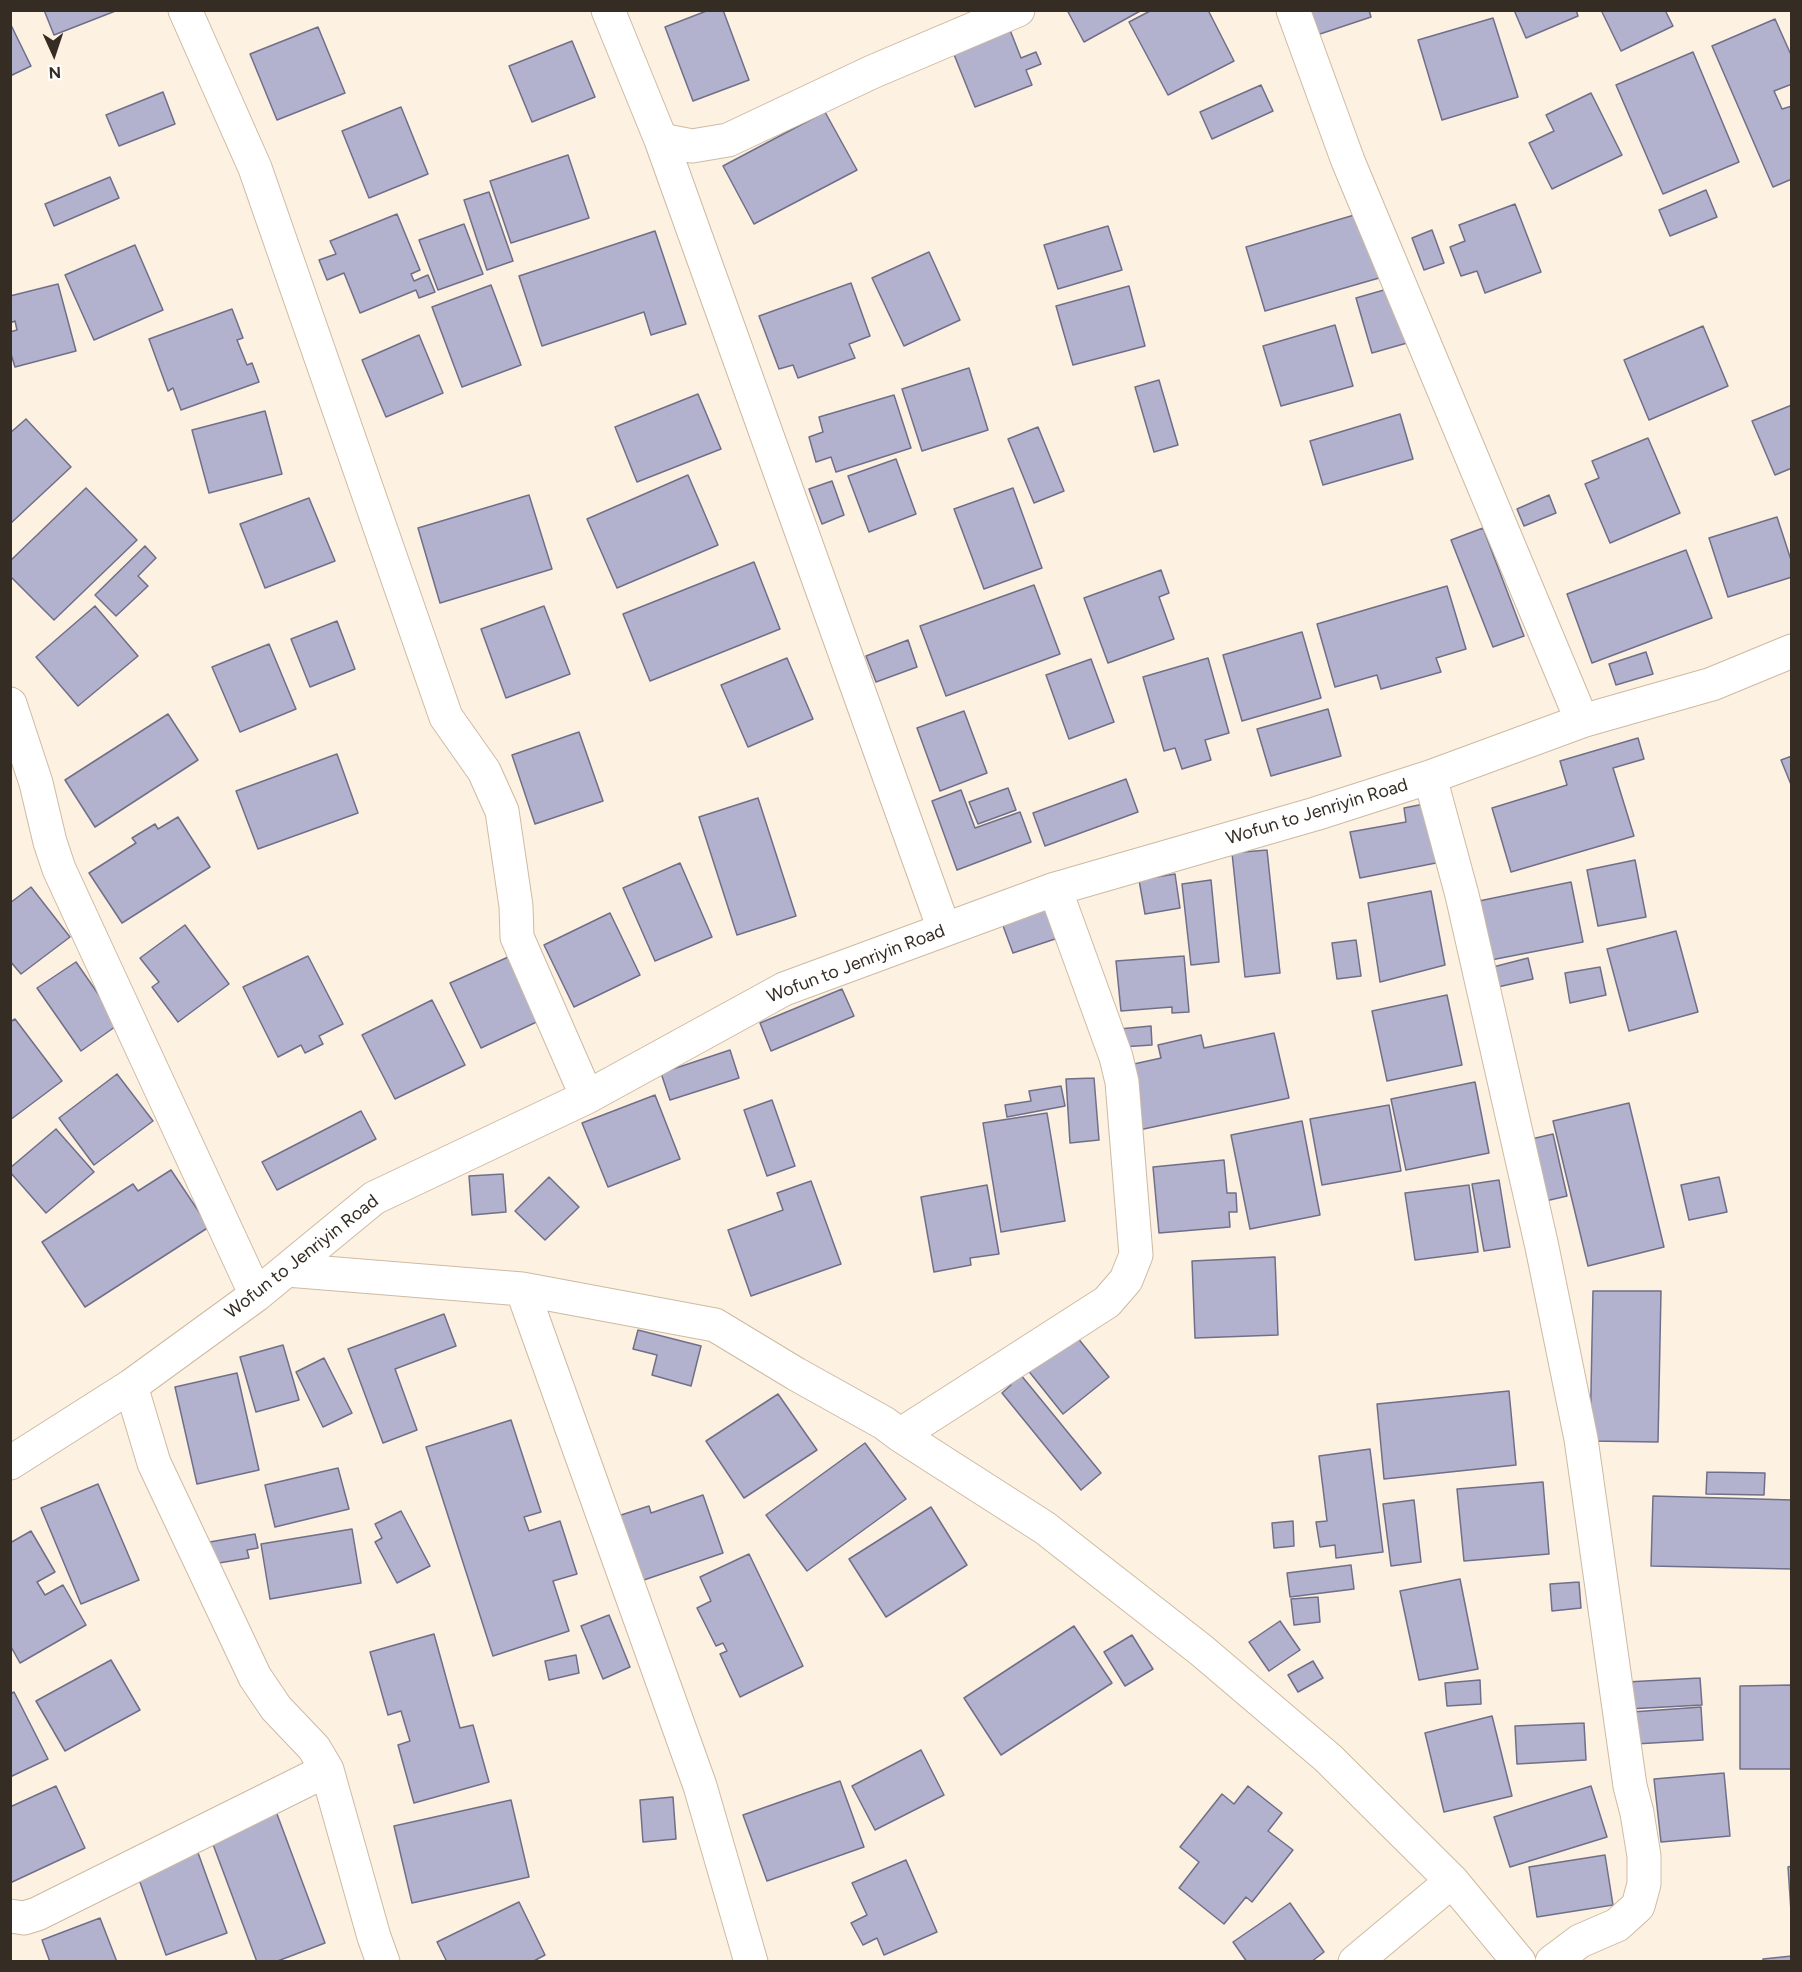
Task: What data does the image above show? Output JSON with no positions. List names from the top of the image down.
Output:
{
  "streets": {
    "street": ["Wofun to Jenriyin Road"]
  },
  "north": "bottom"
}
